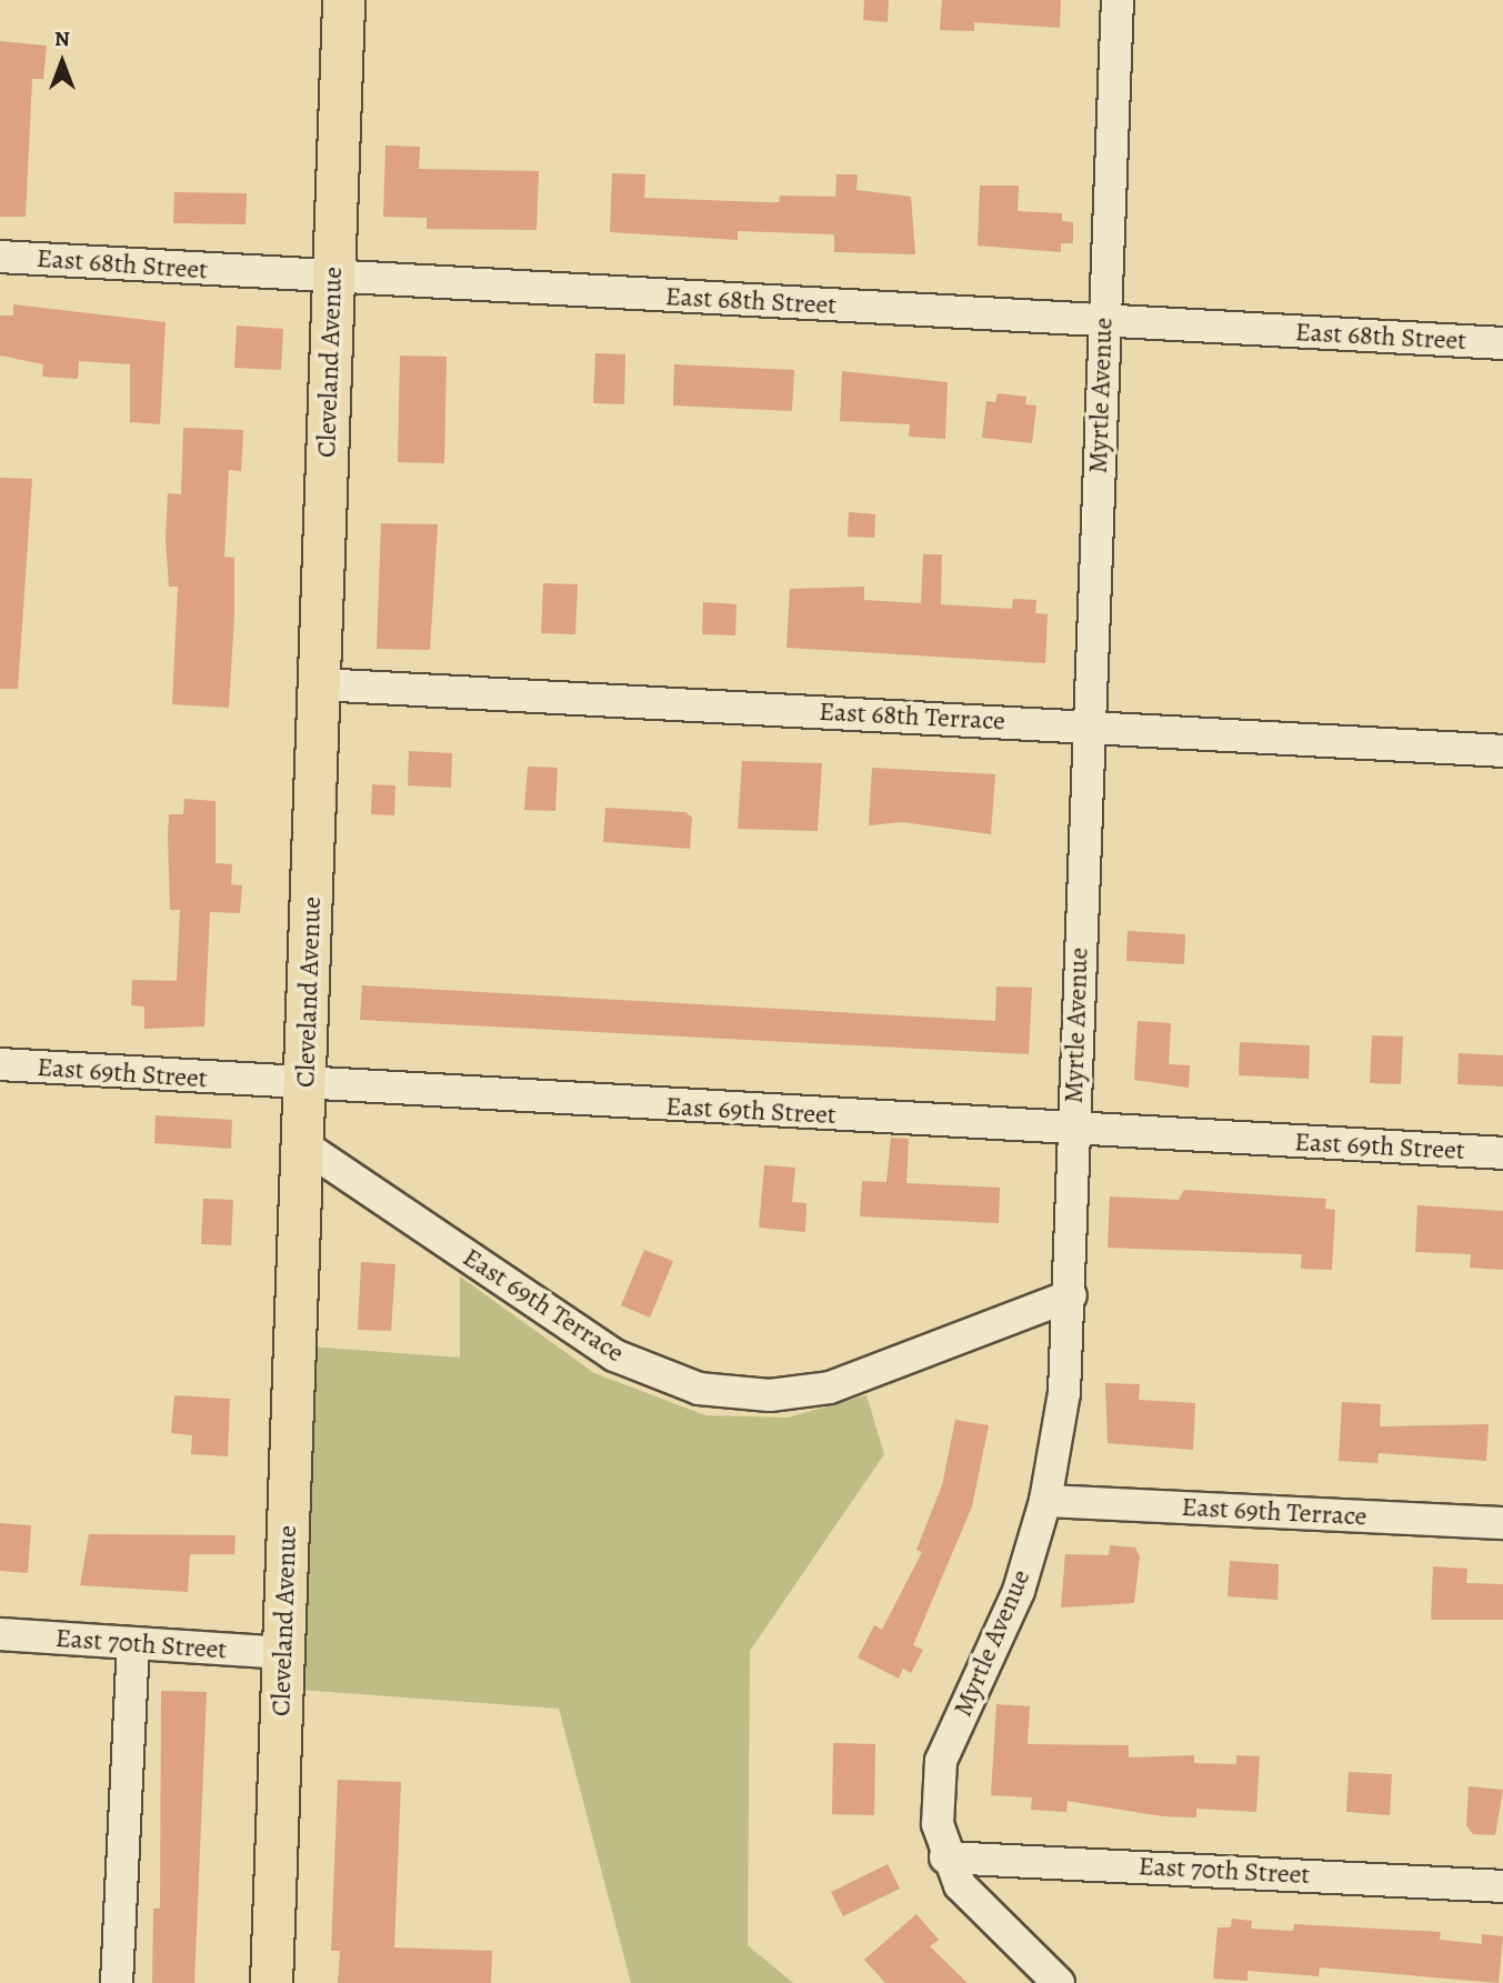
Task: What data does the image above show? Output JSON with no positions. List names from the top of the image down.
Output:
{
  "streets": {
    "main road": ["Cleveland Avenue"],
    "street": [
      "East 68th Street",
      "Myrtle Avenue",
      "East 68th Terrace",
      "East 69th Street",
      "East 69th Terrace",
      "East 70th Street"
    ]
  },
  "crossings": [
    ["East 68th Street", "Cleveland Avenue"],
    ["East 68th Street", "Myrtle Avenue"],
    ["Cleveland Avenue", "East 68th Terrace"],
    ["Cleveland Avenue", "East 69th Street"],
    ["Cleveland Avenue", "East 69th Terrace"],
    ["Cleveland Avenue", "East 70th Street"],
    ["Myrtle Avenue", "East 68th Terrace"],
    ["Myrtle Avenue", "East 69th Street"],
    ["Myrtle Avenue", "East 69th Terrace"],
    ["Myrtle Avenue", "East 70th Street"]
  ],
  "north": "top"
}
